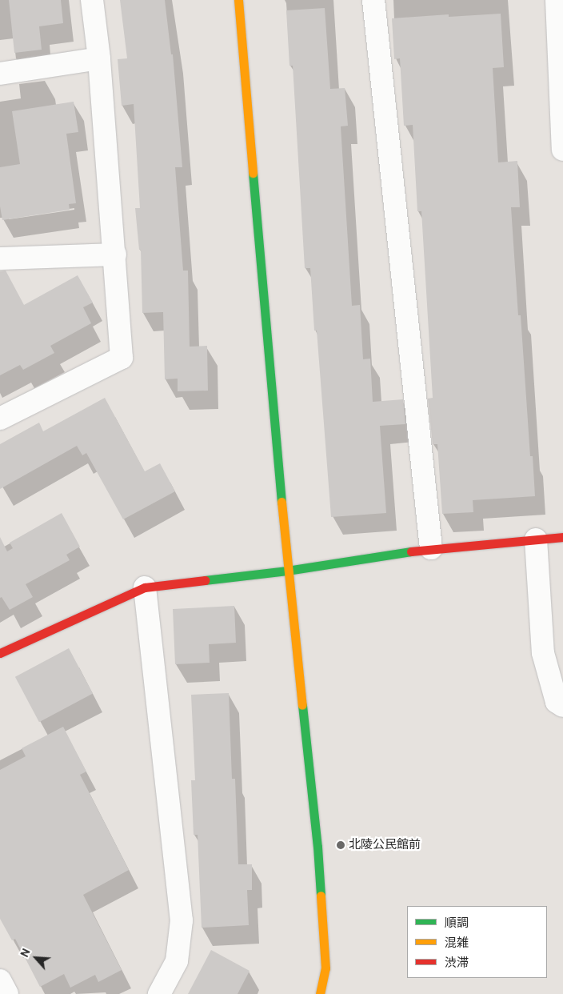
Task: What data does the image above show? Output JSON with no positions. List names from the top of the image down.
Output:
{
  "places": ["北陵公民館前"],
  "legend": ["順調", "混雑", "渋滞"],
  "north": "top left"
}
